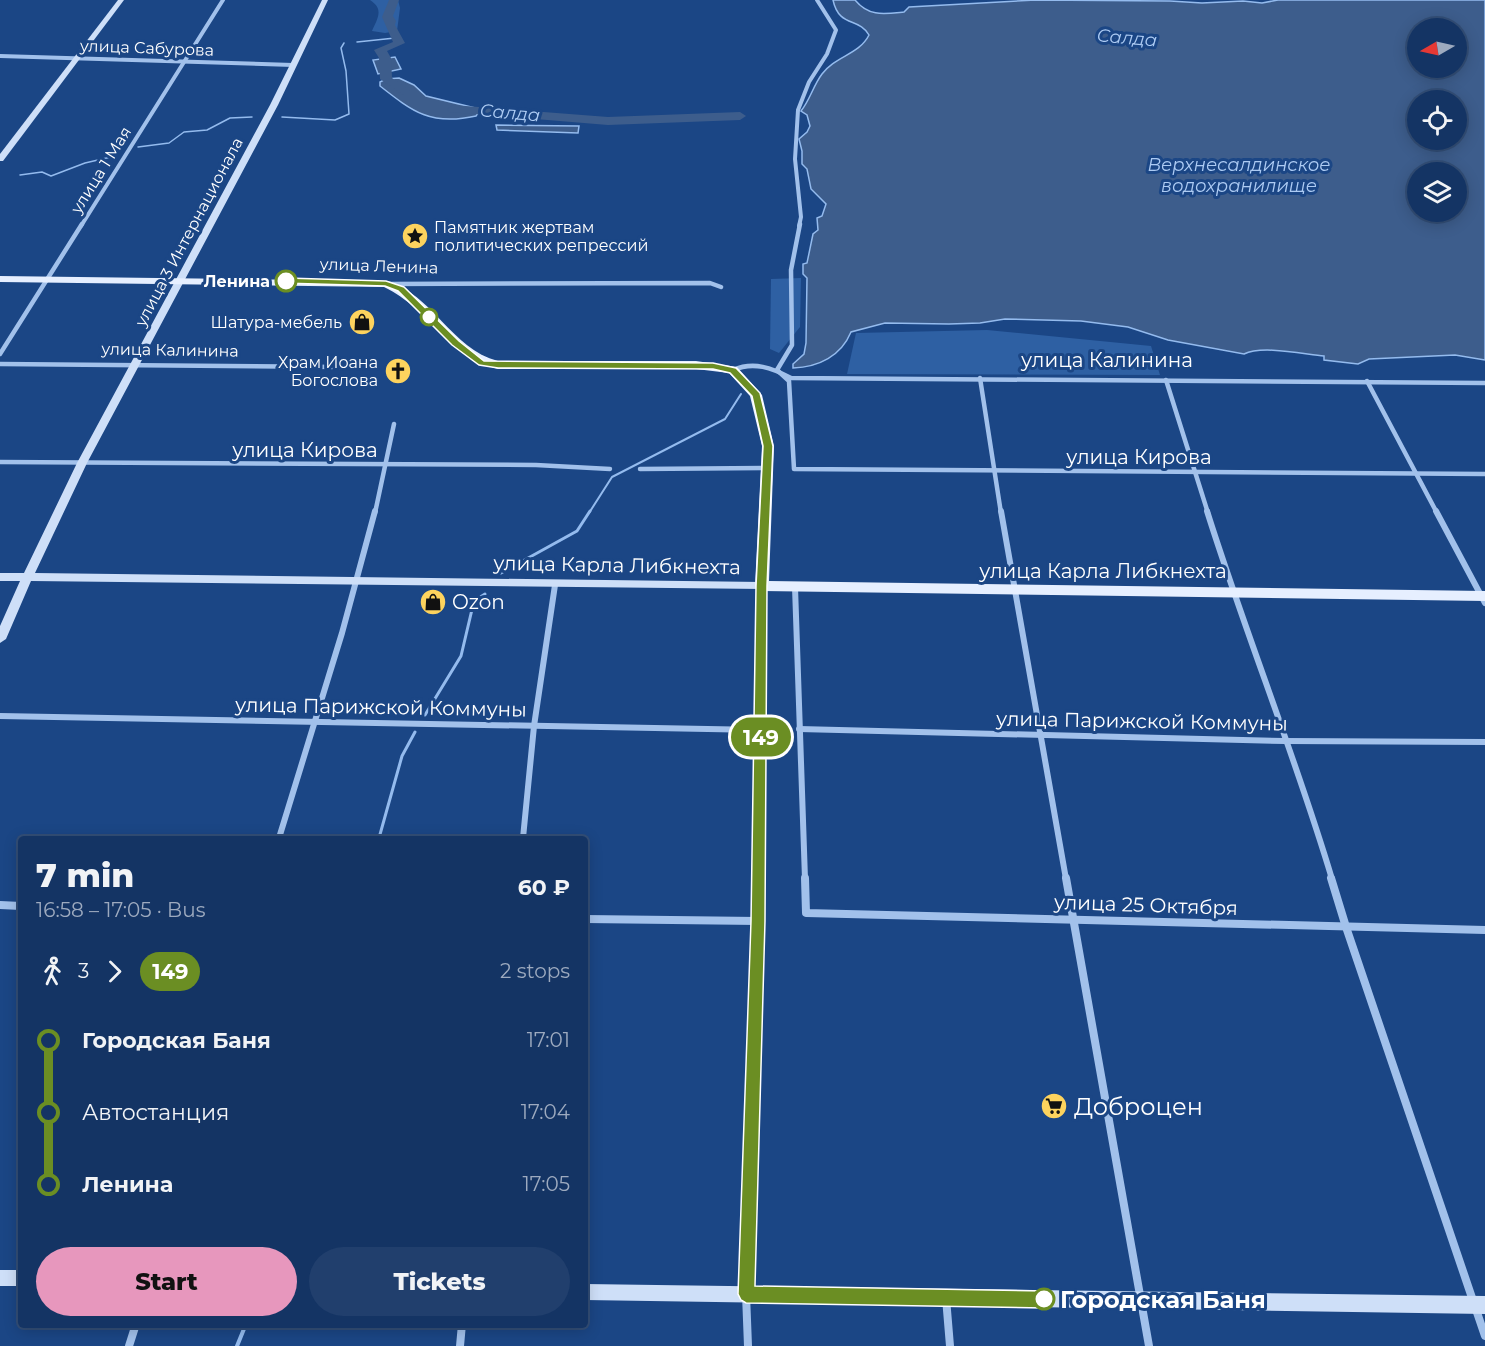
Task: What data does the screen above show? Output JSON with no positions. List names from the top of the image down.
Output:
{
  "streets": {
    "main road": ["улица 3 Интернационала", "улица Ленина", "улица Карла Либкнехта"],
    "street": [
      "улица Сабурова",
      "улица 1 Мая",
      "улица Калинина",
      "улица Кирова",
      "улица Парижской Коммуны",
      "улица 25 Октября"
    ]
  },
  "crossings": [
    ["улица Сабурова", "улица 1 Мая"],
    ["улица Сабурова", "улица 3 Интернационала"],
    ["улица 1 Мая", "улица Ленина"],
    ["улица 3 Интернационала", "улица Ленина"],
    ["улица 3 Интернационала", "улица Калинина"],
    ["улица 3 Интернационала", "улица Кирова"],
    ["улица 3 Интернационала", "улица Карла Либкнехта"],
    ["улица Калинина", "улица Кирова"],
    ["улица Парижской Коммуны", "улица 25 Октября"]
  ],
  "water": ["Салда", "Верхнесалдинское водохранилище"],
  "places": {
    "place": ["Памятник жертвам политических репрессий"],
    "other": ["Ленина", "Городская Баня"],
    "shop": ["Шатура-мебель", "Ozon"],
    "church": ["Храм Иоана Богослова"],
    "supermarket": ["Доброцен"]
  },
  "lines": ["bus line 149"],
  "north": "left",
  "page": {
    "on_map": "149",
    "heading": ["7 min", "16:58 – 17:05 · Bus", "60 ₽"],
    "legs": ["3", "149", "2 stops"],
    "list": [
      {
        "name": "Городская Баня",
        "value": "17:01"
      },
      {
        "name": "Автостанция",
        "value": "17:04"
      },
      {
        "name": "Ленина",
        "value": "17:05"
      }
    ],
    "buttons": ["Start", "Tickets"]
  }
}
